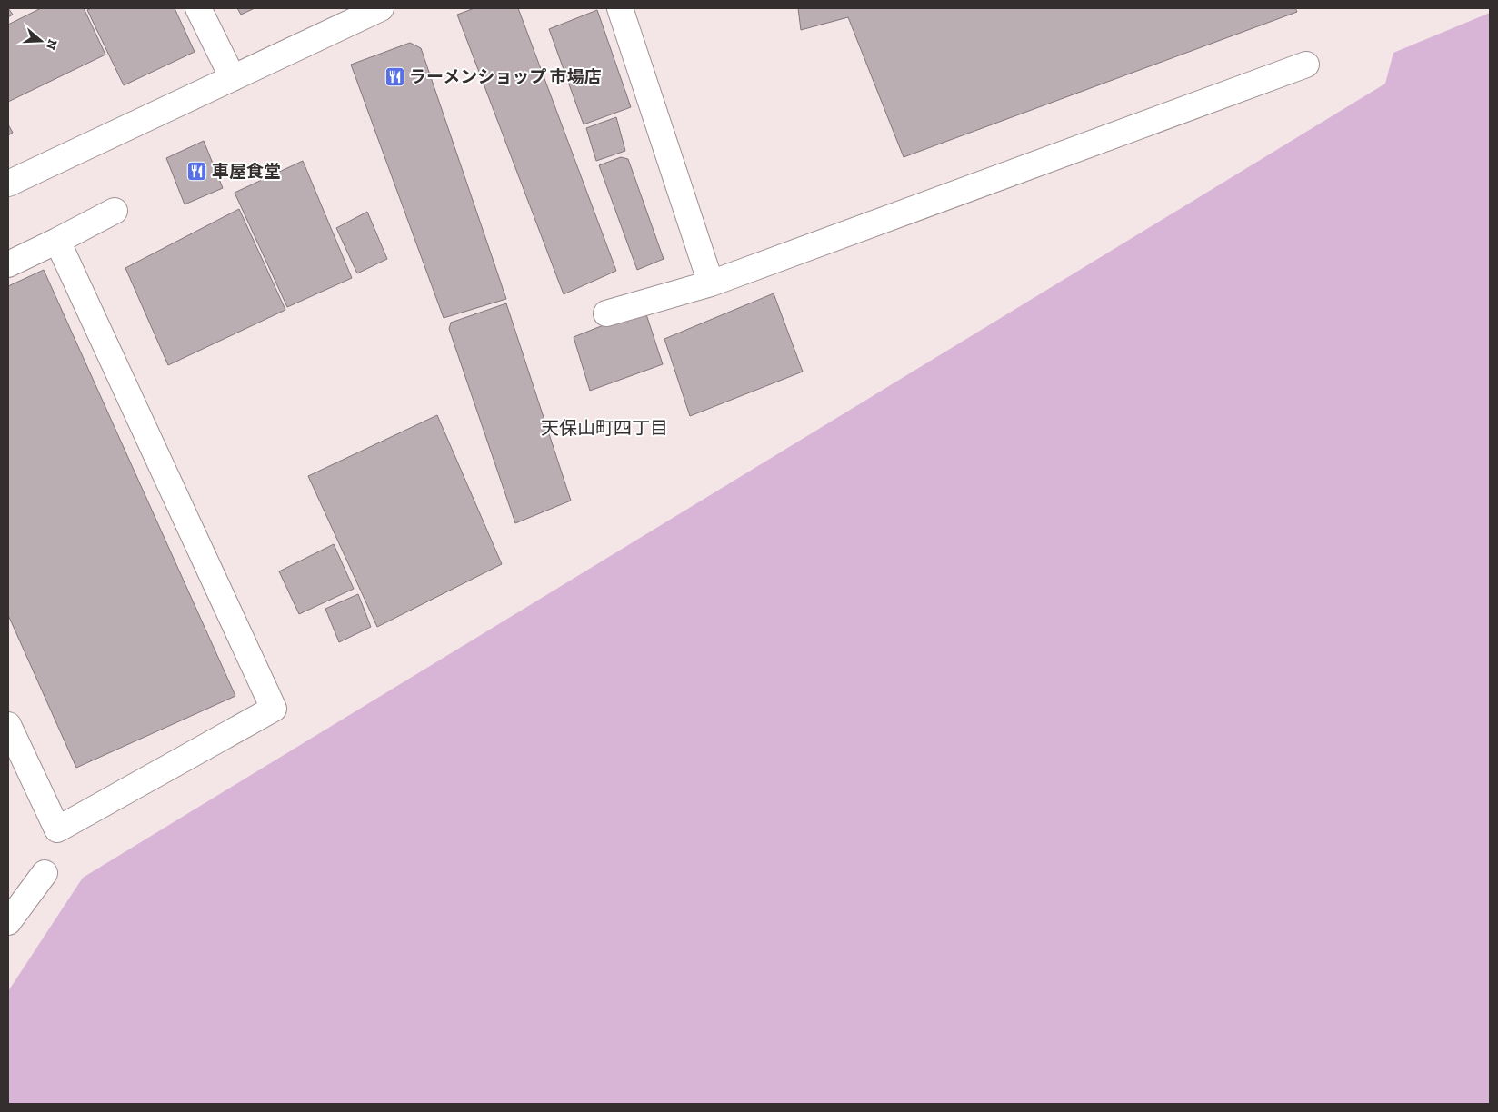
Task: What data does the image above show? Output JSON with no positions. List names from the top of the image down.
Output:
{
  "districts": ["天保山町四丁目"],
  "places": {
    "restaurant": ["ラーメンショップ 市場店", "車屋食堂"]
  },
  "north": "right"
}
